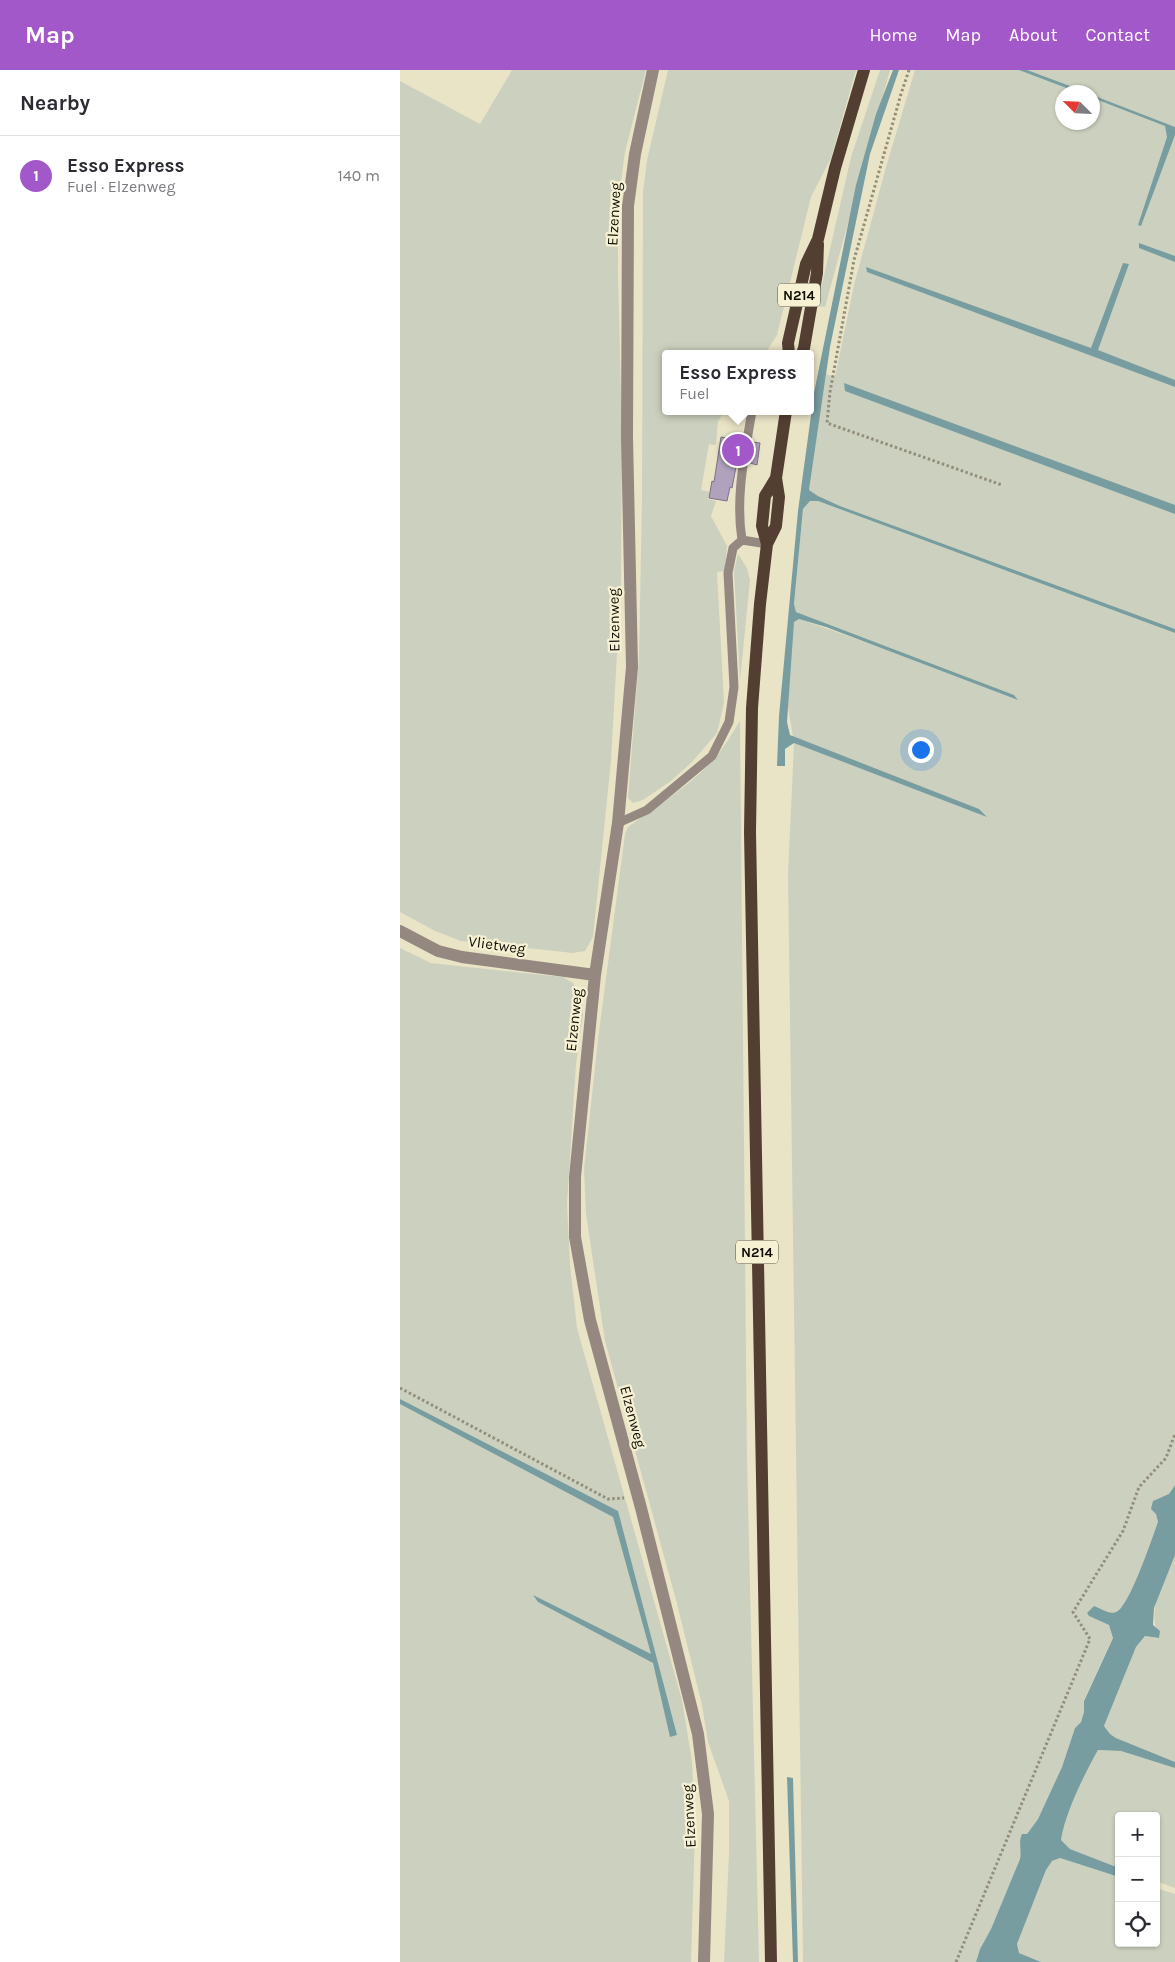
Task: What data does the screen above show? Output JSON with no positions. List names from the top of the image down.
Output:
{
  "streets": {
    "main road": ["N214"],
    "street": ["Elzenweg", "Vlietweg"]
  },
  "crossings": [
    ["Elzenweg", "Vlietweg"]
  ],
  "north": "top left",
  "page": {
    "header": "Map",
    "nav": [
      "Home",
      "Map",
      "About",
      "Contact"
    ],
    "heading": "Nearby",
    "list": [
      {
        "mark": "1",
        "name": "Esso Express",
        "note": "Fuel · Elzenweg",
        "value": "140 m"
      }
    ],
    "popup": ["Esso Express", "Fuel"],
    "pins": "1",
    "map_buttons": ["+", "−"]
  }
}
